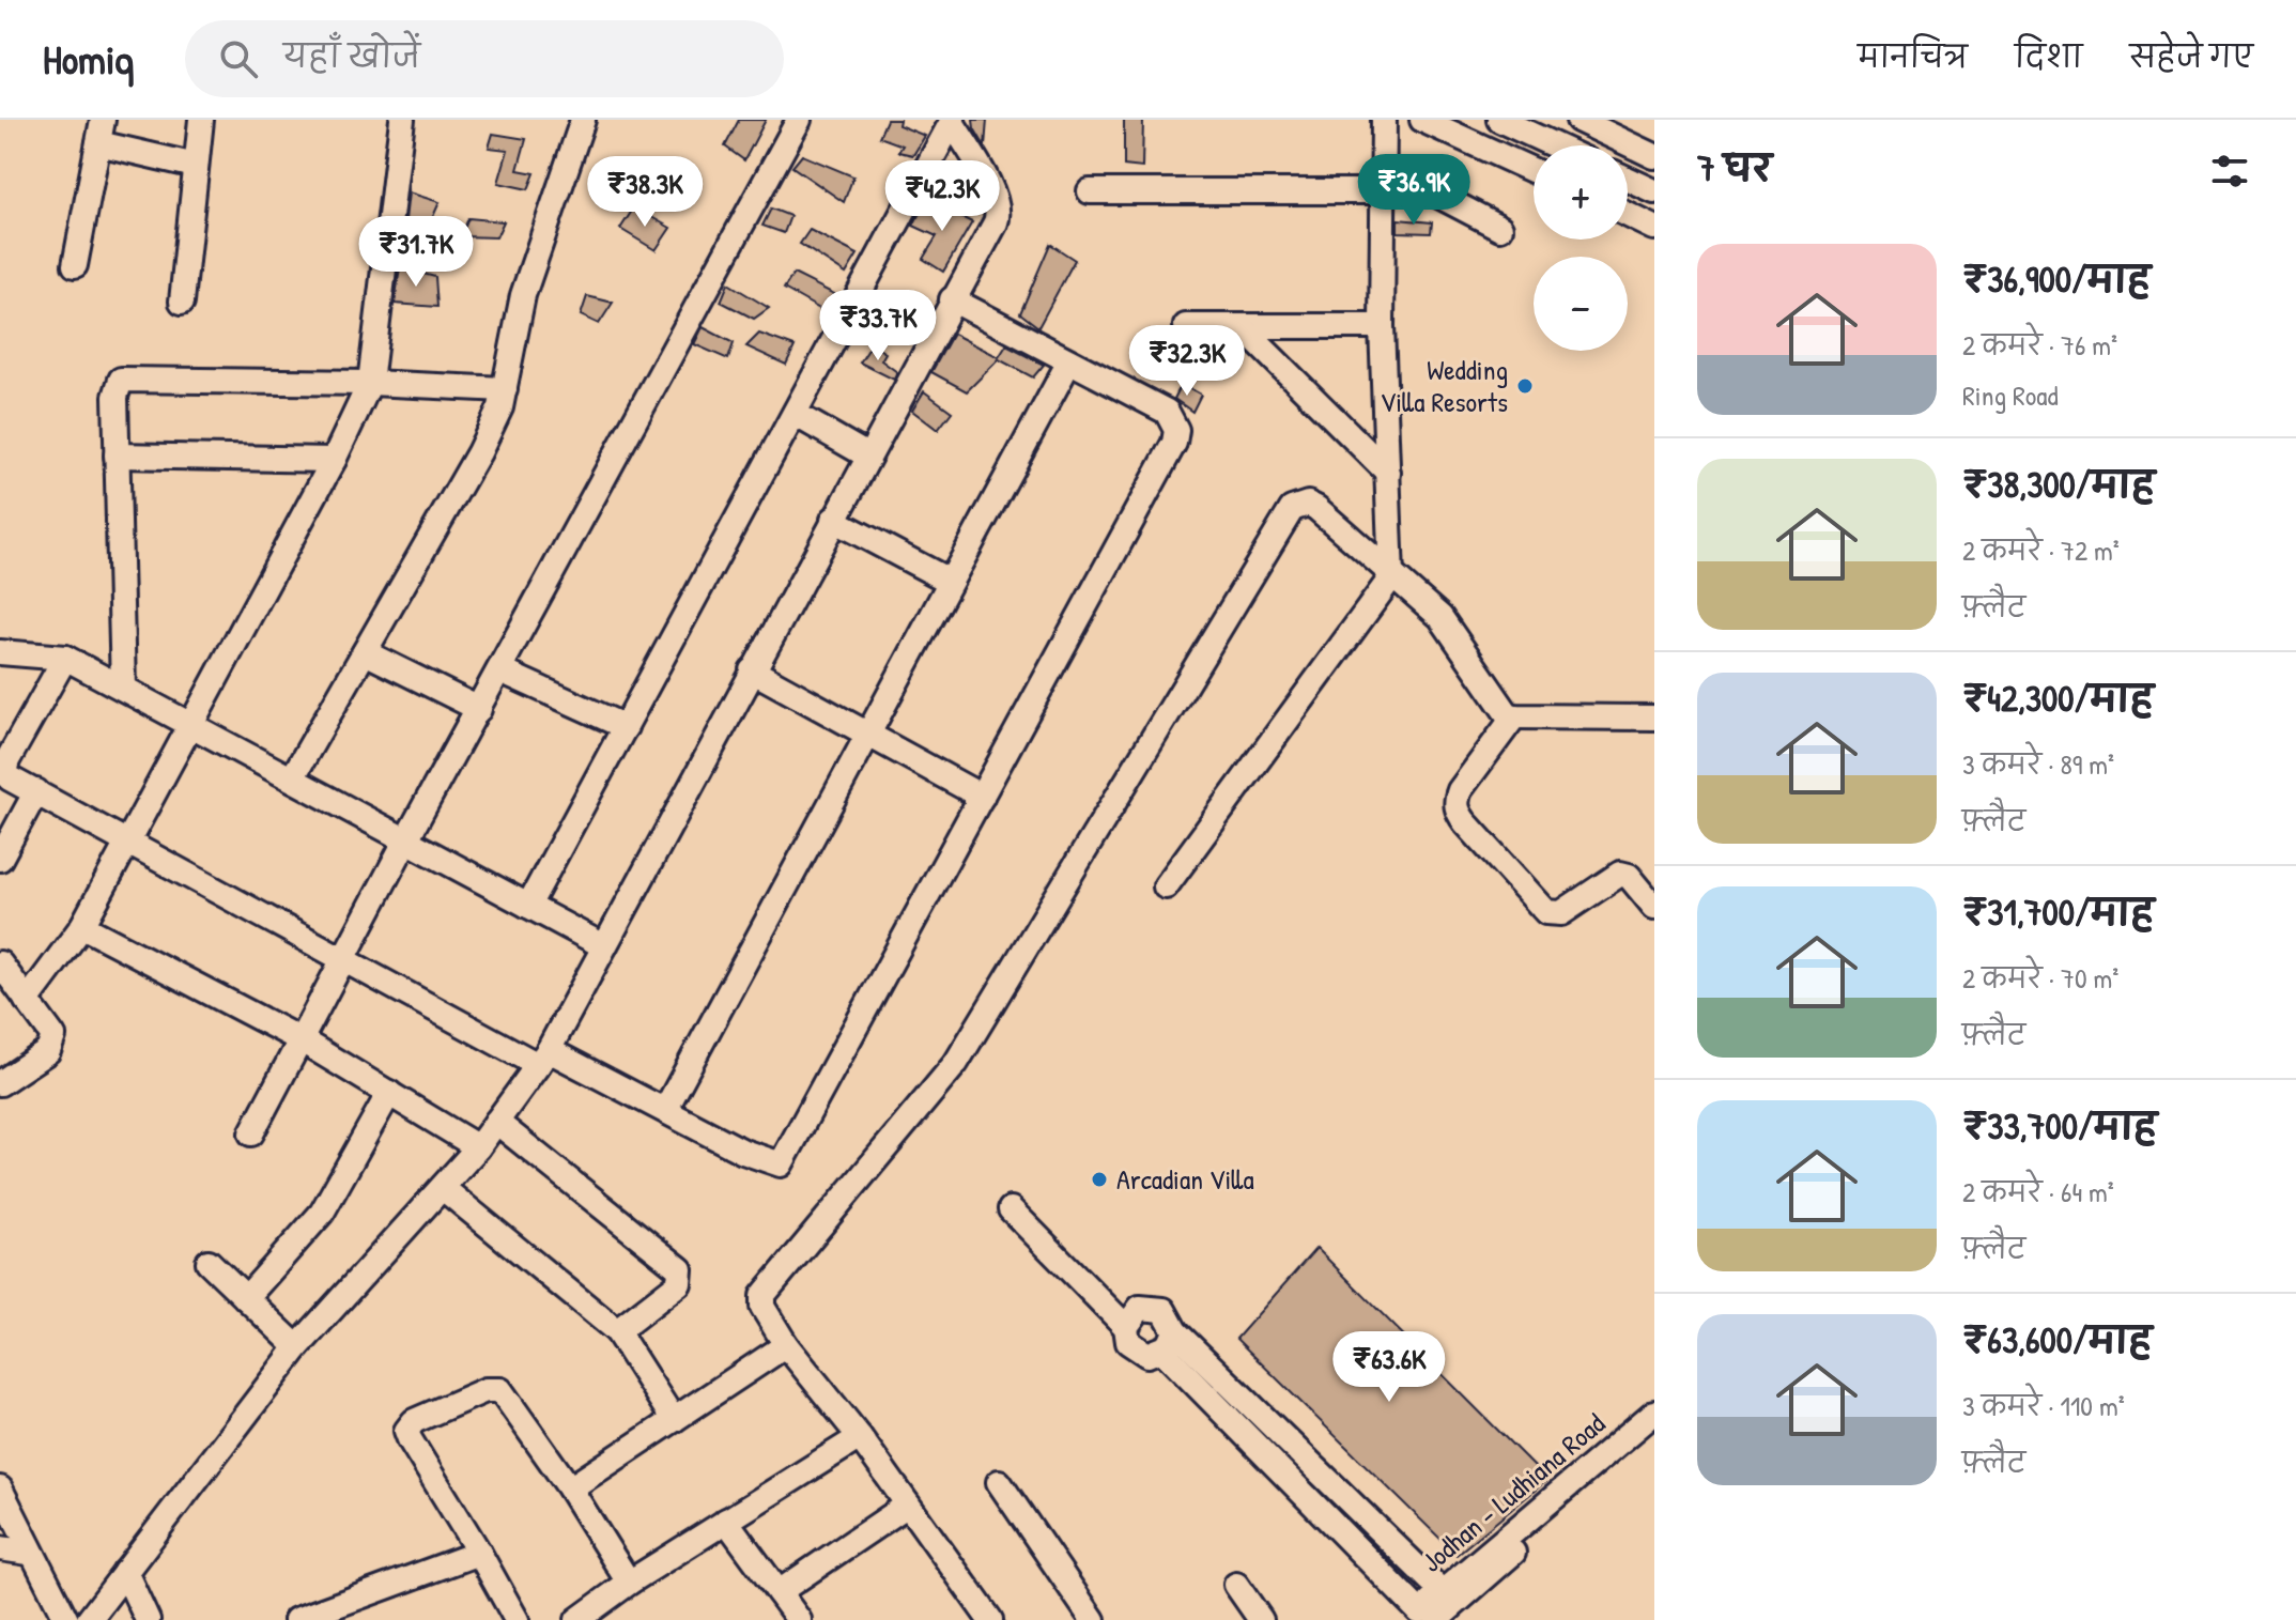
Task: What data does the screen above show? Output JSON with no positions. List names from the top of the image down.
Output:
{
  "streets": {
    "street": ["Jodhan - Ludhiana Road"]
  },
  "places": ["Wedding Villa Resorts", "Arcadian Villa"],
  "page": {
    "header": "Homiq",
    "search": "यहाँ खोजें",
    "nav": ["मानचित्र", "दिशा", "सहेजे गए"],
    "heading": "7 घर",
    "map_buttons": ["+", "−"],
    "price": [
      "₹36.9K",
      "₹38.3K",
      "₹42.3K",
      "₹31.7K",
      "₹33.7K",
      "₹32.3K",
      "₹63.6K"
    ],
    "list": [
      {
        "name": "₹36,900/माह",
        "note": "2 कमरे · 76 m² · Ring Road"
      },
      {
        "name": "₹38,300/माह",
        "note": "2 कमरे · 72 m² · फ़्लैट"
      },
      {
        "name": "₹42,300/माह",
        "note": "3 कमरे · 89 m² · फ़्लैट"
      },
      {
        "name": "₹31,700/माह",
        "note": "2 कमरे · 70 m² · फ़्लैट"
      },
      {
        "name": "₹33,700/माह",
        "note": "2 कमरे · 64 m² · फ़्लैट"
      },
      {
        "name": "₹63,600/माह",
        "note": "3 कमरे · 110 m² · फ़्लैट"
      }
    ]
  }
}
